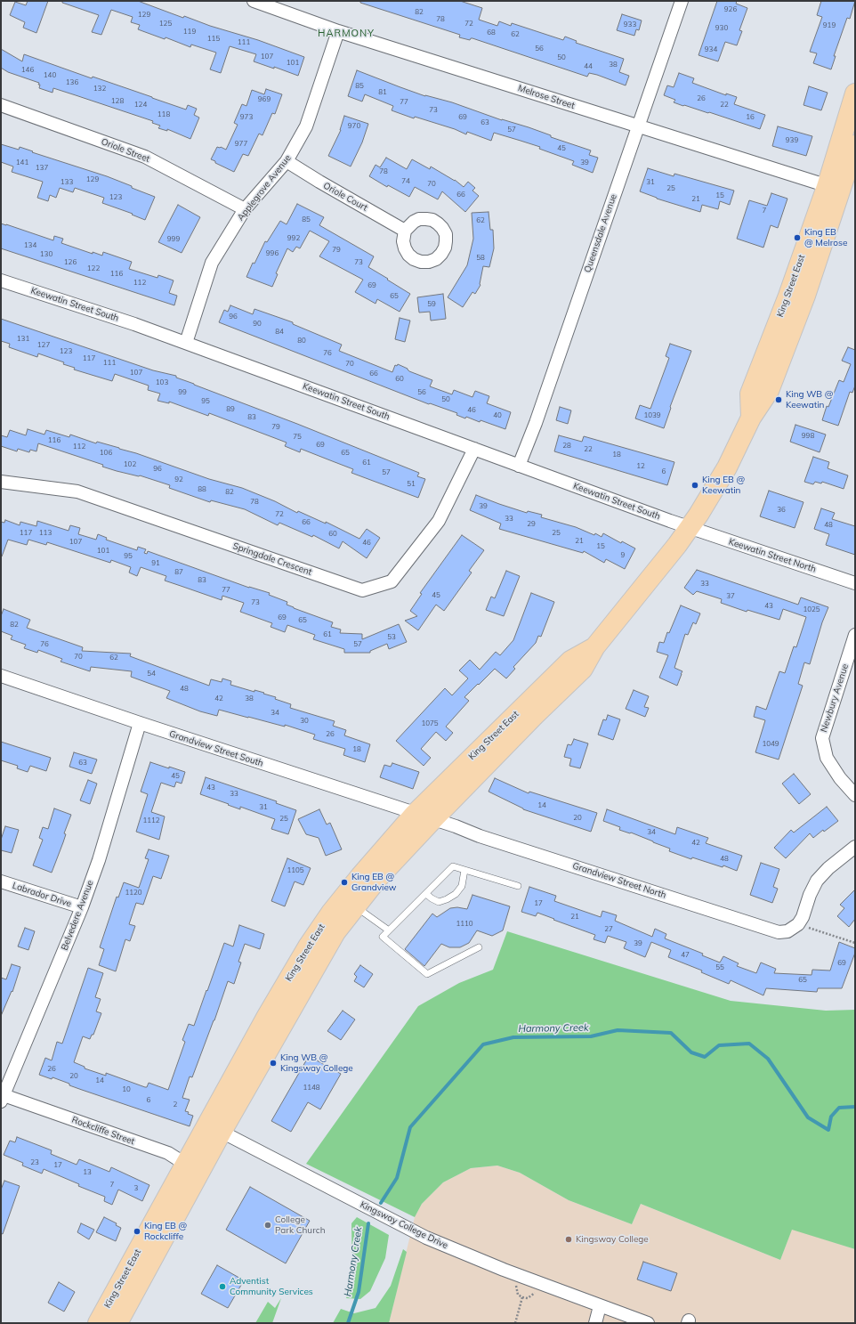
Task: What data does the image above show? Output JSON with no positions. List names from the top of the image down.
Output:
{
  "streets": {
    "main road": ["King Street East"],
    "street": [
      "Melrose Street",
      "Oriole Street",
      "Applegrove Avenue",
      "Oriole Court",
      "Queensdale Avenue",
      "Keewatin Street South",
      "Keewatin Street North",
      "Springdale Crescent",
      "Newbury Avenue",
      "Grandview Street South",
      "Grandview Street North",
      "Labrador Drive",
      "Belvedere Avenue",
      "Rockcliffe Street",
      "Kingsway College Drive"
    ]
  },
  "crossings": [
    ["Melrose Street", "Applegrove Avenue"],
    ["Melrose Street", "Queensdale Avenue"],
    ["Melrose Street", "King Street East"],
    ["Oriole Street", "Applegrove Avenue"],
    ["Applegrove Avenue", "Oriole Court"],
    ["Applegrove Avenue", "Keewatin Street South"],
    ["Queensdale Avenue", "Keewatin Street South"],
    ["King Street East", "Keewatin Street South"],
    ["King Street East", "Keewatin Street North"],
    ["King Street East", "Grandview Street South"],
    ["King Street East", "Grandview Street North"],
    ["King Street East", "Rockcliffe Street"],
    ["King Street East", "Kingsway College Drive"],
    ["Keewatin Street South", "Keewatin Street North"],
    ["Keewatin Street South", "Springdale Crescent"],
    ["Grandview Street South", "Grandview Street North"],
    ["Grandview Street South", "Belvedere Avenue"],
    ["Labrador Drive", "Belvedere Avenue"],
    ["Belvedere Avenue", "Rockcliffe Street"]
  ],
  "districts": ["HARMONY"],
  "water": ["Harmony Creek"],
  "places": [
    "King EB @ Melrose",
    "King WB @ Keewatin",
    "King EB @ Keewatin",
    "King EB @ Grandview",
    "King WB @ Kingsway College",
    "College Park Church",
    "King EB @ Rockcliffe",
    "Kingsway College",
    "Adventist Community Services"
  ],
  "house_numbers": [
    "926",
    "82",
    "129",
    "78",
    "125",
    "72",
    "933",
    "919",
    "930",
    "119",
    "68",
    "62",
    "115",
    "111",
    "56",
    "934",
    "107",
    "50",
    "101",
    "38",
    "44",
    "146",
    "140",
    "136",
    "85",
    "132",
    "81",
    "26",
    "969",
    "128",
    "77",
    "124",
    "22",
    "73",
    "118",
    "973",
    "69",
    "16",
    "63",
    "970",
    "57",
    "939",
    "977",
    "45",
    "141",
    "39",
    "137",
    "78",
    "129",
    "74",
    "133",
    "31",
    "70",
    "25",
    "66",
    "15",
    "123",
    "21",
    "7",
    "85",
    "62",
    "992",
    "999",
    "134",
    "79",
    "996",
    "130",
    "58",
    "126",
    "73",
    "122",
    "116",
    "112",
    "69",
    "65",
    "59",
    "96",
    "90",
    "84",
    "131",
    "80",
    "127",
    "123",
    "76",
    "117",
    "111",
    "70",
    "107",
    "66",
    "60",
    "103",
    "99",
    "56",
    "50",
    "95",
    "89",
    "46",
    "40",
    "1039",
    "83",
    "79",
    "998",
    "75",
    "116",
    "69",
    "28",
    "112",
    "22",
    "106",
    "65",
    "18",
    "61",
    "102",
    "12",
    "96",
    "6",
    "57",
    "92",
    "51",
    "88",
    "82",
    "78",
    "39",
    "36",
    "72",
    "33",
    "66",
    "29",
    "48",
    "117",
    "113",
    "25",
    "60",
    "21",
    "107",
    "46",
    "15",
    "101",
    "9",
    "95",
    "91",
    "87",
    "83",
    "33",
    "77",
    "45",
    "37",
    "73",
    "43",
    "1025",
    "69",
    "65",
    "82",
    "61",
    "53",
    "76",
    "57",
    "70",
    "62",
    "54",
    "48",
    "42",
    "38",
    "34",
    "30",
    "1075",
    "26",
    "1049",
    "18",
    "63",
    "45",
    "43",
    "33",
    "14",
    "31",
    "20",
    "25",
    "1112",
    "34",
    "42",
    "48",
    "1105",
    "1120",
    "17",
    "21",
    "1110",
    "27",
    "39",
    "47",
    "69",
    "55",
    "65",
    "26",
    "20",
    "14",
    "1148",
    "10",
    "6",
    "2",
    "23",
    "17",
    "13",
    "7",
    "3"
  ]
}
